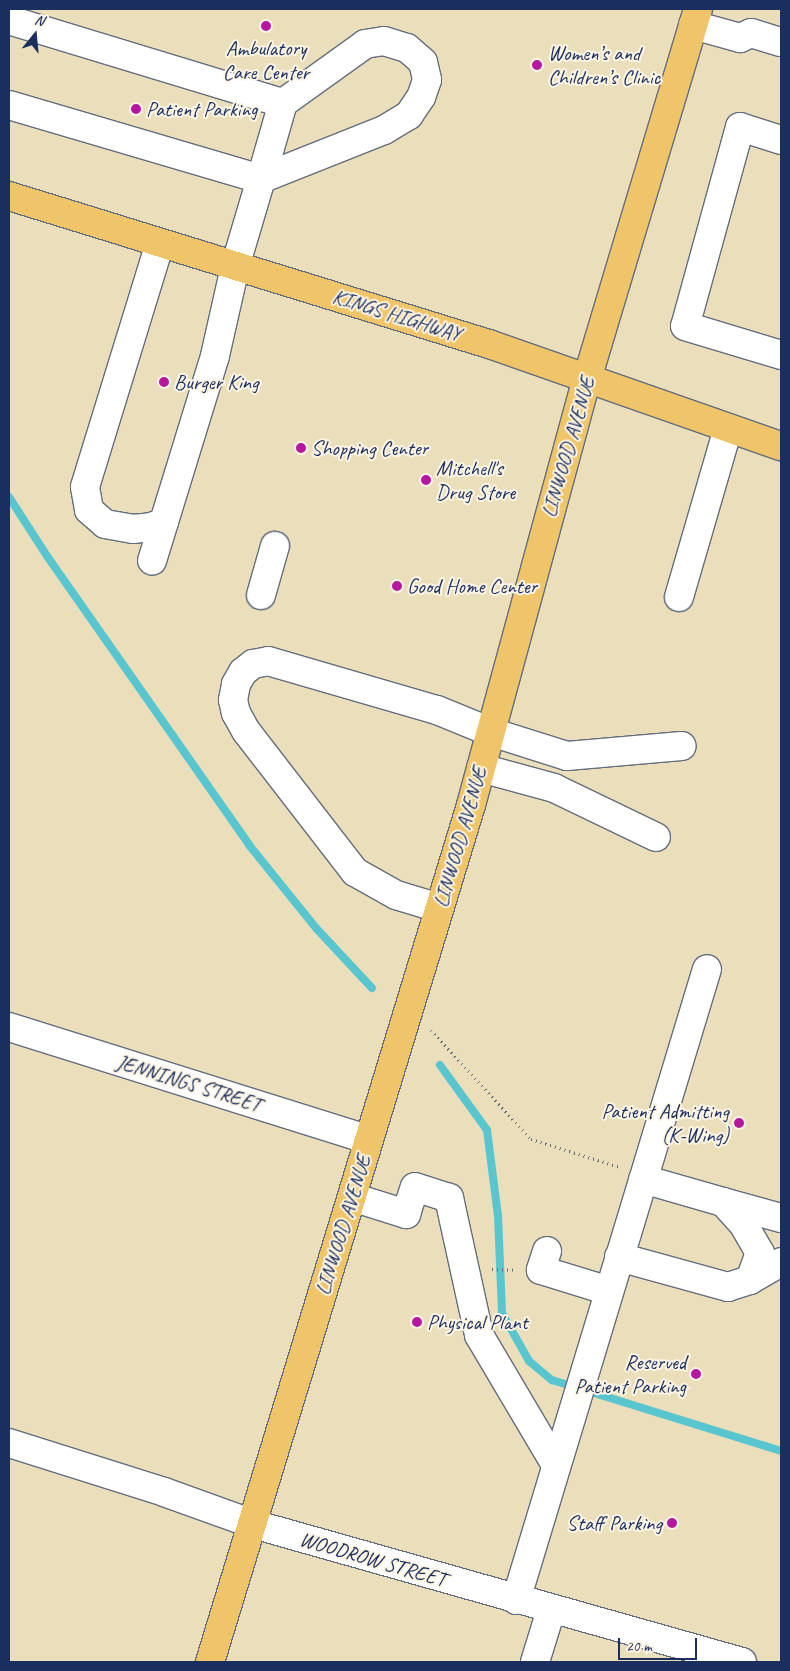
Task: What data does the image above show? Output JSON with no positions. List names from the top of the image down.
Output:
{
  "streets": {
    "main road": ["KINGS HIGHWAY", "LINWOOD AVENUE"],
    "street": ["JENNINGS STREET", "WOODROW STREET"]
  },
  "crossings": [
    ["KINGS HIGHWAY", "LINWOOD AVENUE"],
    ["LINWOOD AVENUE", "JENNINGS STREET"],
    ["LINWOOD AVENUE", "WOODROW STREET"]
  ],
  "places": [
    "Ambulatory Care Center",
    "Women’s and Children’s Clinic",
    "Patient Parking",
    "Burger King",
    "Shopping Center",
    "Mitchell's Drug Store",
    "Good Home Center",
    "Patient Admitting (K-Wing)",
    "Physical Plant",
    "Reserved Patient Parking",
    "Staff Parking"
  ],
  "scale_bar": "20 m",
  "north": "top"
}
